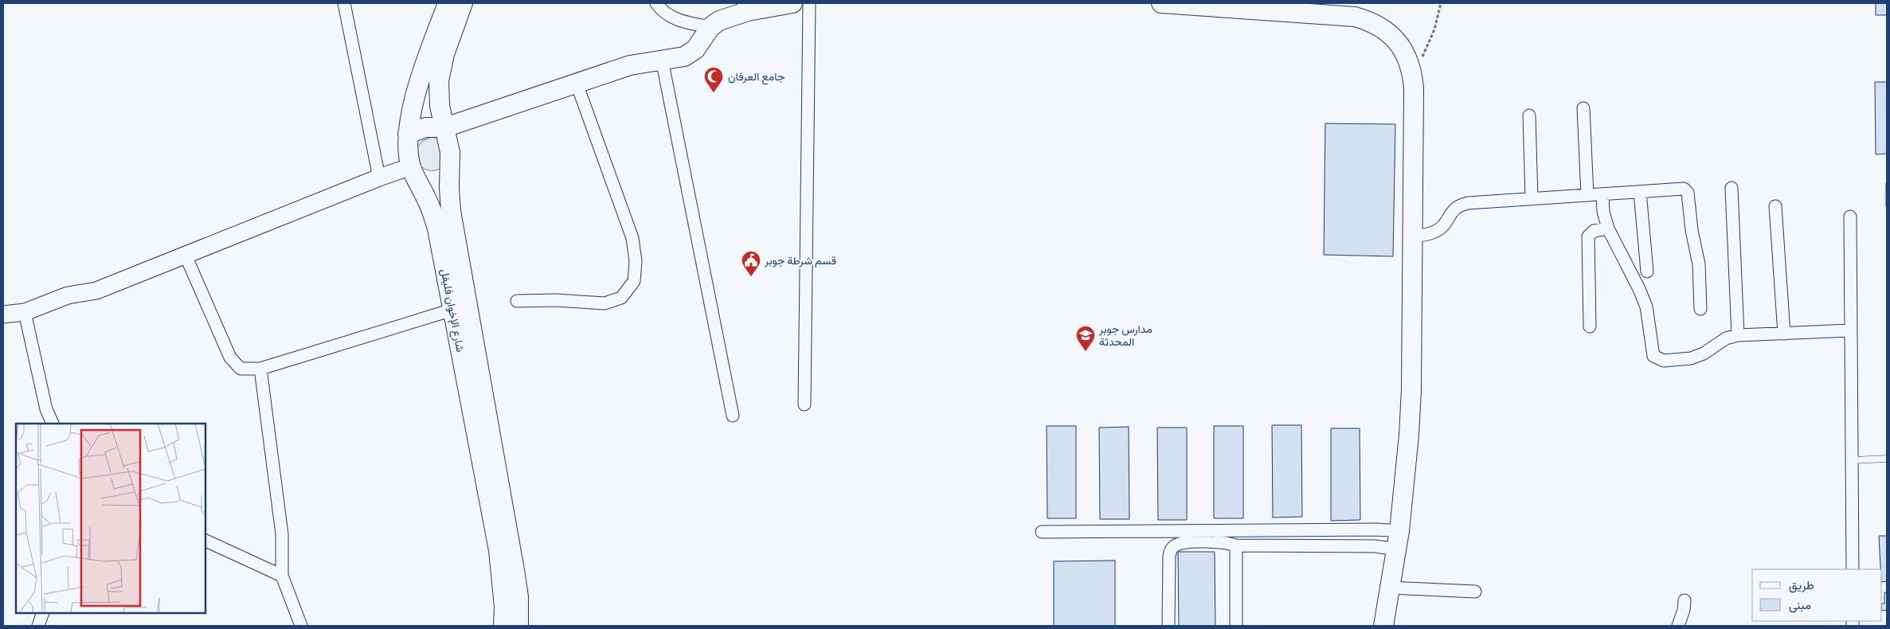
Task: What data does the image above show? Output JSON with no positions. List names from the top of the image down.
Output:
{
  "streets": {
    "main road": ["شارع الإخوان فليفل"]
  },
  "places": {
    "mosque": ["جامع العرفان"],
    "public building": ["قسم شرطة جوبر"],
    "school or university": ["مدارس جوبر المحدثة"]
  },
  "legend": ["طريق", "مبنى"]
}
